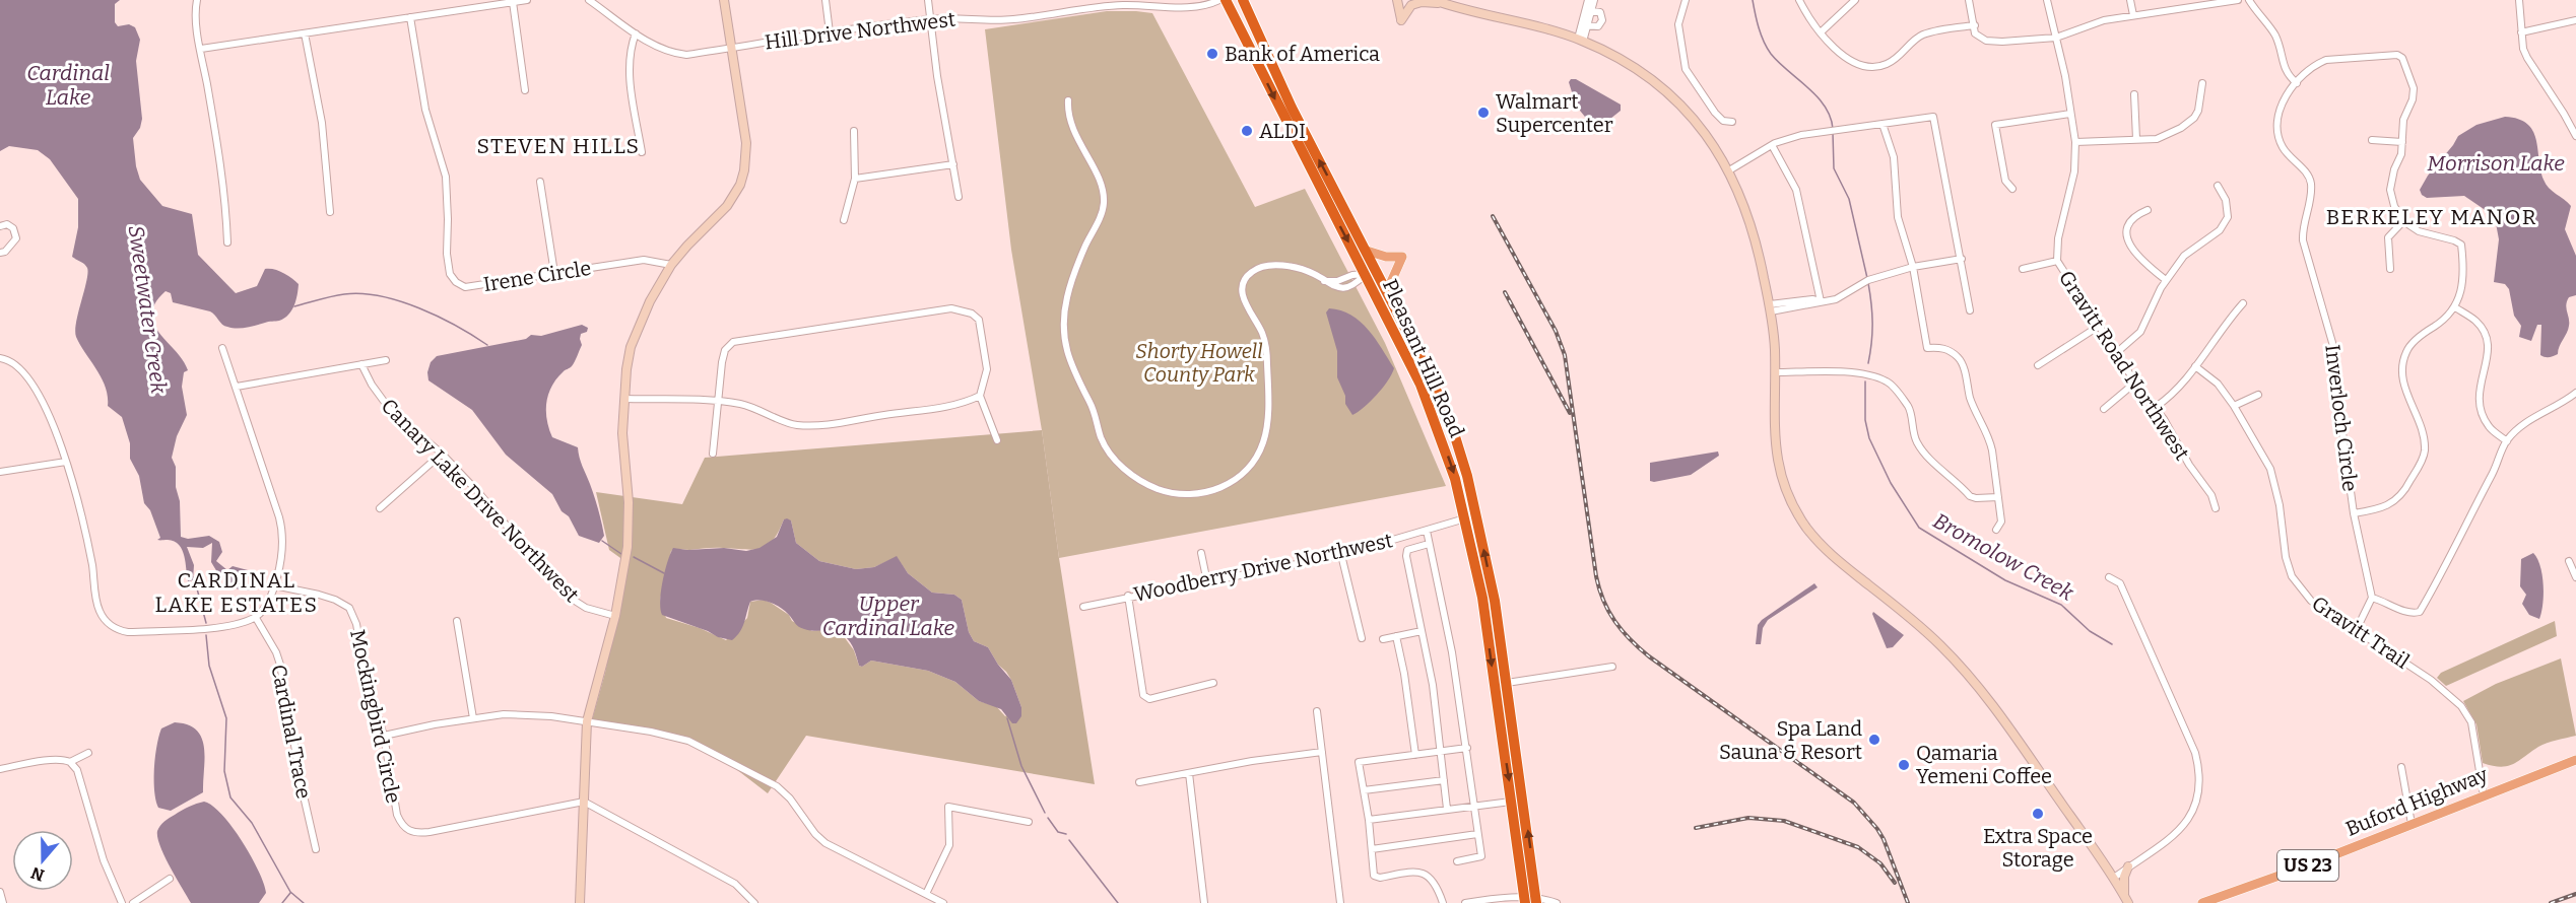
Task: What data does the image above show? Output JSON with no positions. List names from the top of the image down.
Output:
{
  "streets": {
    "highway": ["Pleasant Hill Road"],
    "main road": ["Buford Highway", "US 23"],
    "street": [
      "Hill Drive Northwest",
      "Irene Circle",
      "Gravitt Road Northwest",
      "Inverloch Circle",
      "Canary Lake Drive Northwest",
      "Woodberry Drive Northwest",
      "Gravitt Trail",
      "Mockingbird Circle",
      "Cardinal Trace"
    ]
  },
  "crossings": [
    ["Pleasant Hill Road", "Woodberry Drive Northwest"],
    ["Gravitt Trail", "Buford Highway"]
  ],
  "districts": ["STEVEN HILLS", "BERKELEY MANOR", "CARDINAL LAKE ESTATES"],
  "water": [
    "Cardinal Lake",
    "Morrison Lake",
    "Sweetwater Creek",
    "Bromolow Creek",
    "Upper Cardinal Lake"
  ],
  "parks": ["Shorty Howell County Park"],
  "places": [
    "Bank of America",
    "Walmart Supercenter",
    "ALDI",
    "Spa Land Sauna & Resort",
    "Qamaria Yemeni Coffee",
    "Extra Space Storage"
  ],
  "north": "bottom"
}
